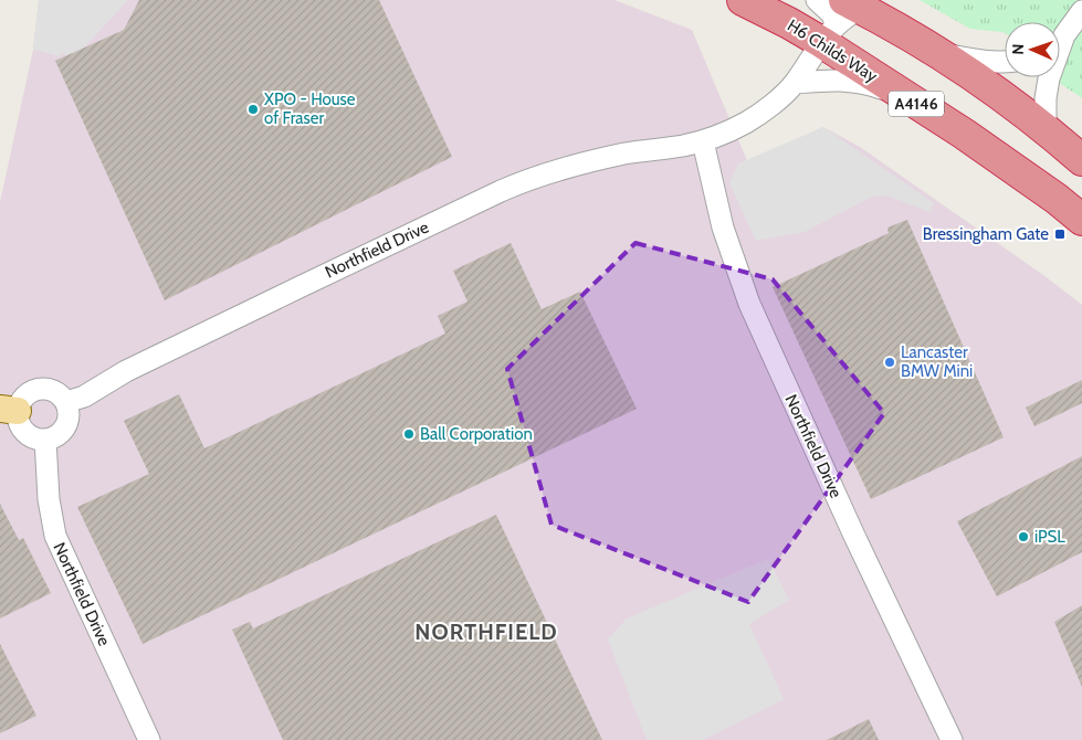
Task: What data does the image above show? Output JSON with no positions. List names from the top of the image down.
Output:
{
  "streets": {
    "highway": ["H6 Childs Way", "A4146"],
    "street": ["Northfield Drive"]
  },
  "crossings": [
    ["H6 Childs Way", "Northfield Drive"]
  ],
  "districts": ["NORTHFIELD"],
  "places": {
    "other": [
      "XPO - House of Fraser",
      "Lancaster BMW Mini",
      "Ball Corporation",
      "iPSL"
    ],
    "transit": ["Bressingham Gate"]
  },
  "north": "left"
}
